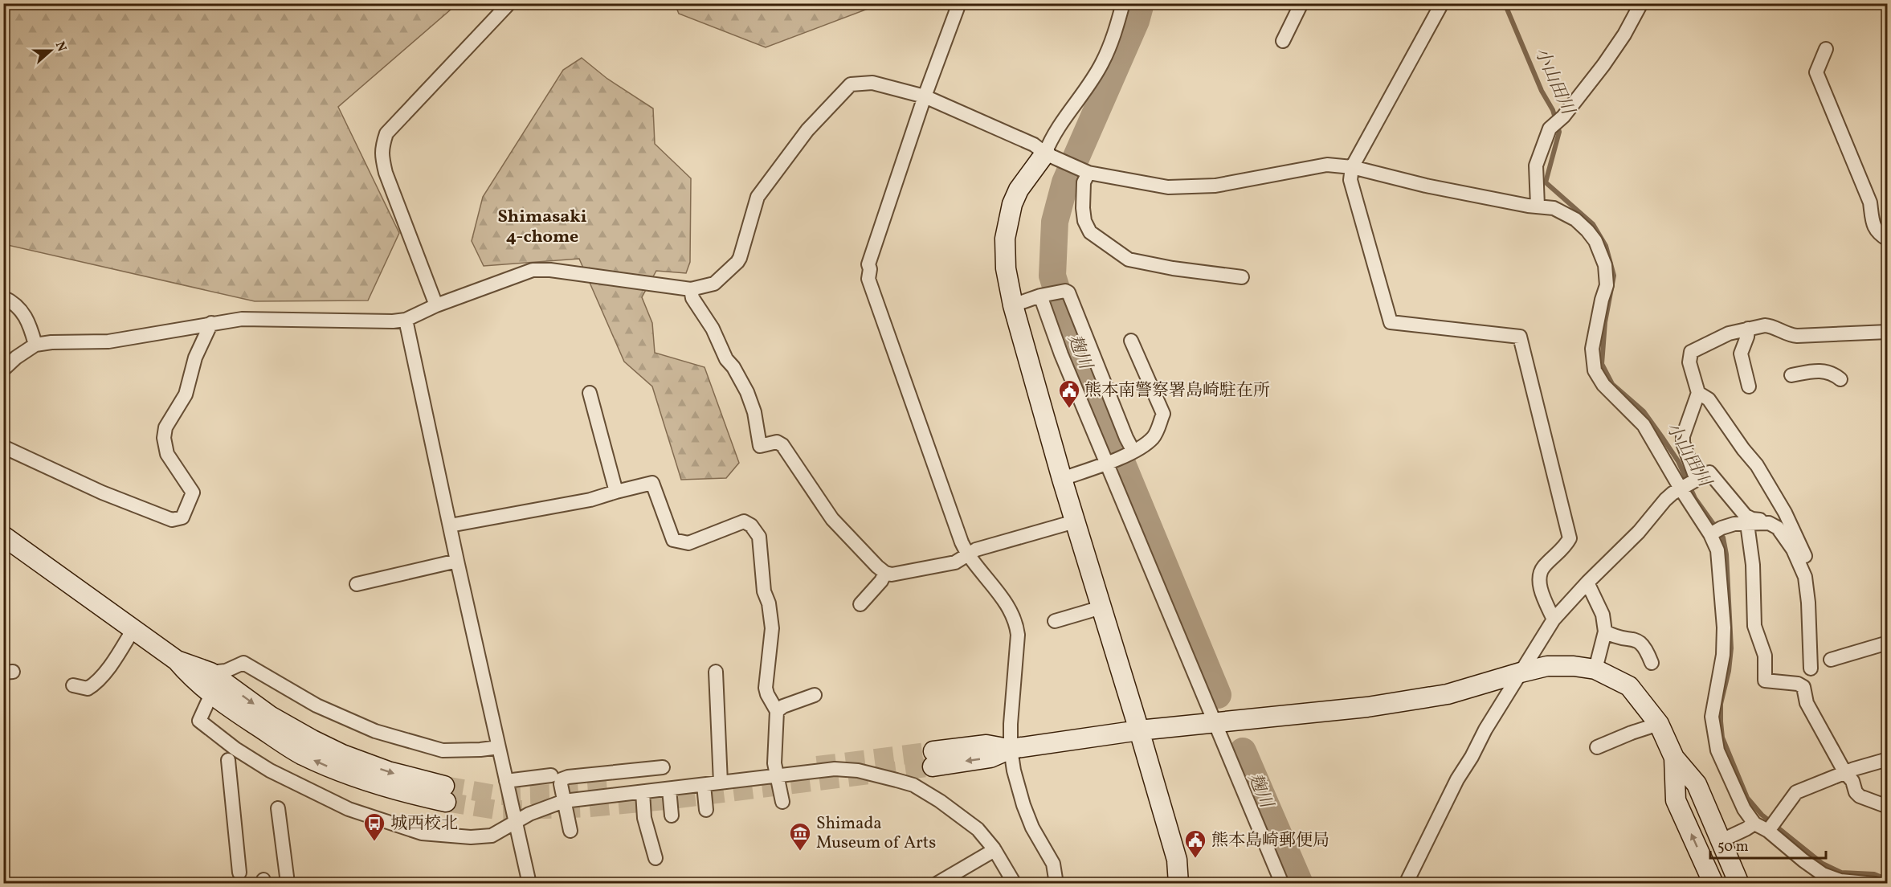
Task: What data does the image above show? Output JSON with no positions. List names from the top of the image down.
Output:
{
  "districts": ["Shimasaki 4-chome"],
  "water": ["小山田川", "麹川"],
  "places": {
    "public building": ["熊本南警察署島崎駐在所", "熊本島崎郵便局"],
    "bus stop": ["城西校北"],
    "museum": ["Shimada Museum of Arts"]
  },
  "scale_bar": "50 m",
  "north": "right"
}
